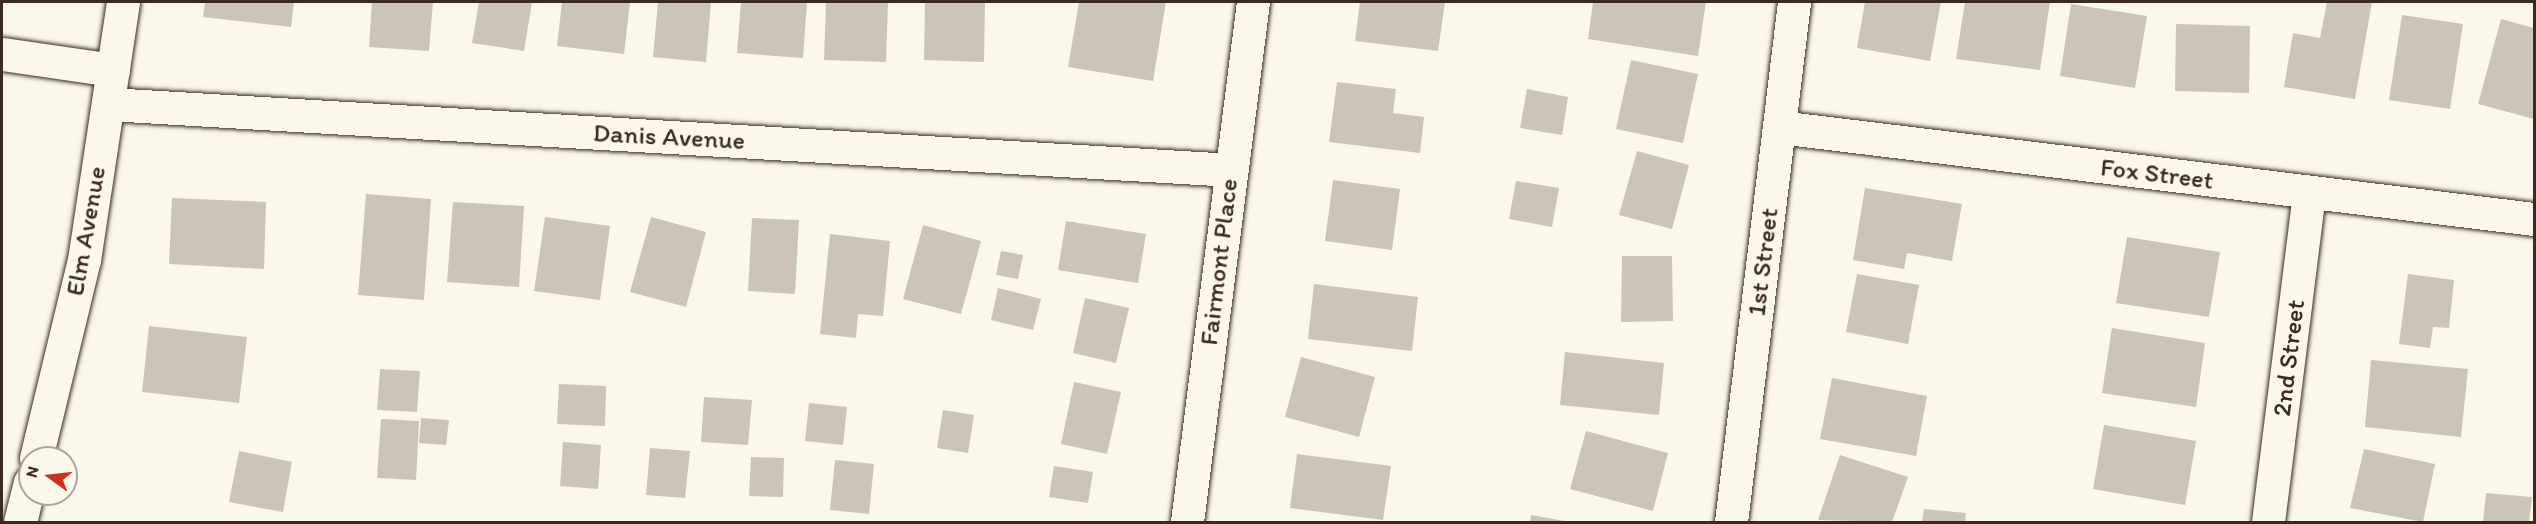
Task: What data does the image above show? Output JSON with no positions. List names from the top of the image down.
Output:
{
  "streets": {
    "street": [
      "Danis Avenue",
      "Fox Street",
      "Elm Avenue",
      "Fairmont Place",
      "1st Street",
      "2nd Street"
    ]
  },
  "crossings": [
    ["Danis Avenue", "Elm Avenue"],
    ["Danis Avenue", "Fairmont Place"],
    ["Fox Street", "1st Street"],
    ["Fox Street", "2nd Street"]
  ],
  "north": "left"
}
